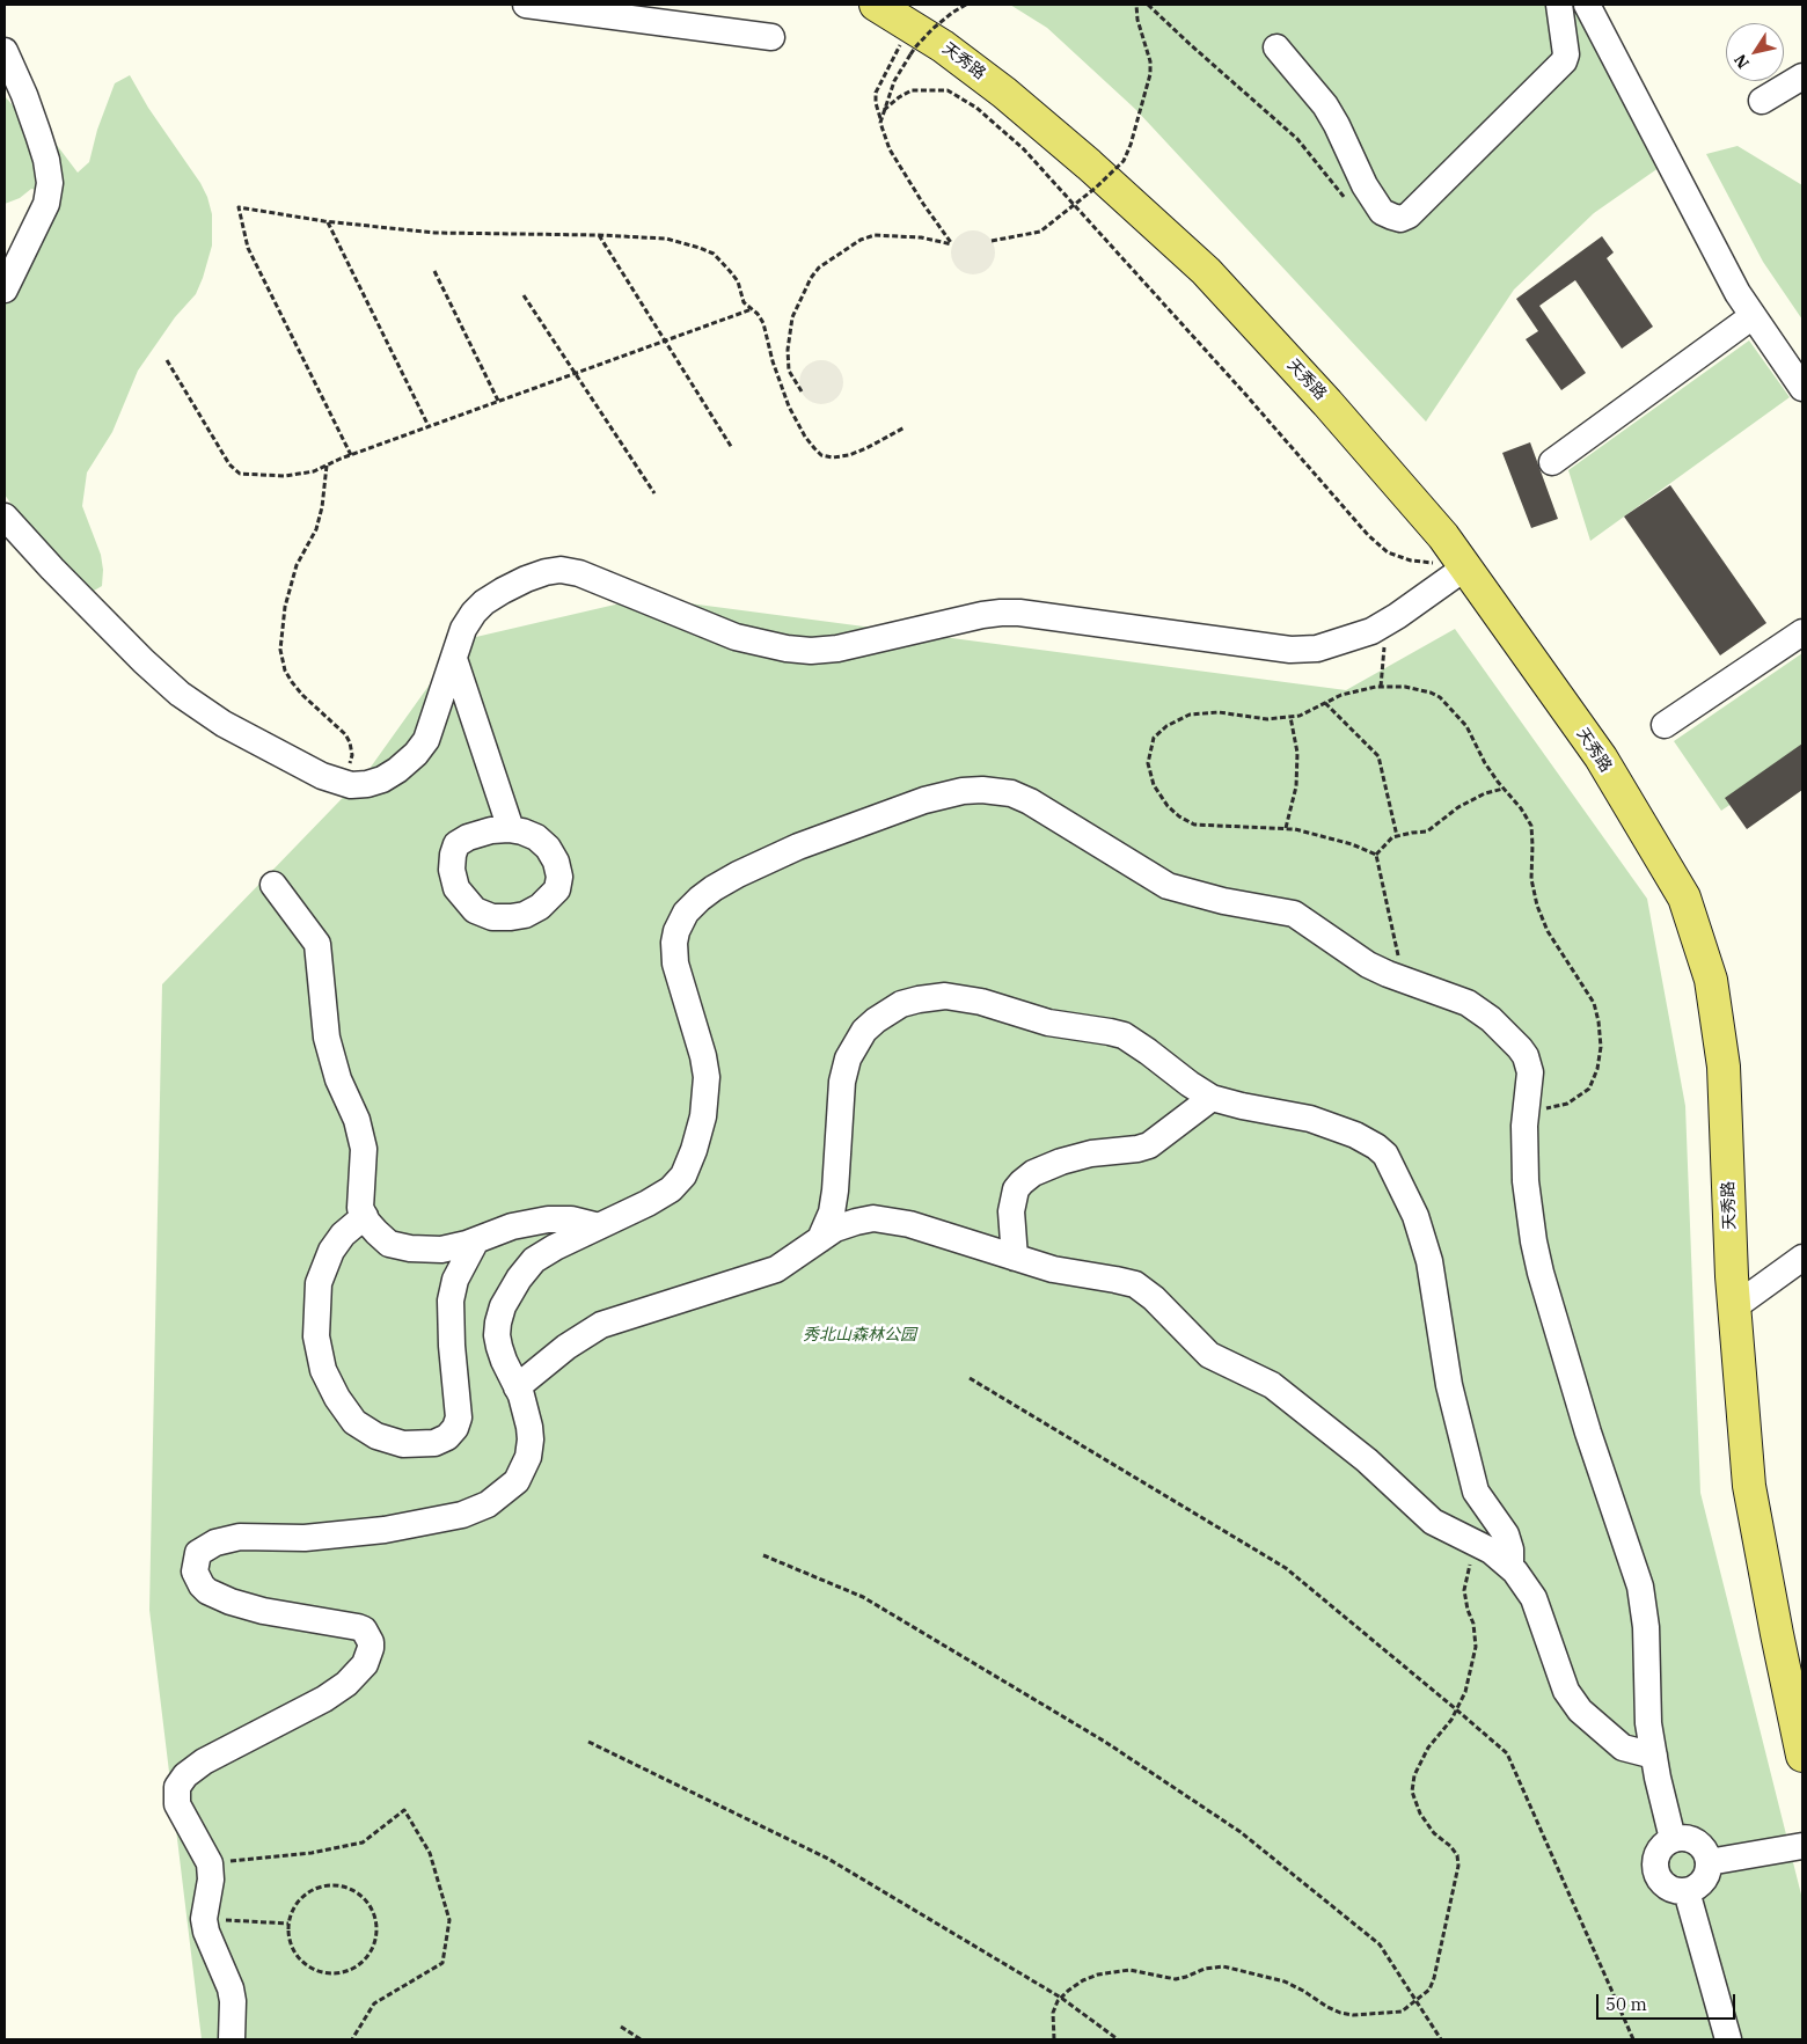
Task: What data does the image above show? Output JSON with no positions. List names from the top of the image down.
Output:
{
  "streets": {
    "main road": ["天秀路"]
  },
  "parks": ["秀北山森林公园"],
  "scale_bar": "50 m",
  "north": "bottom left"
}
